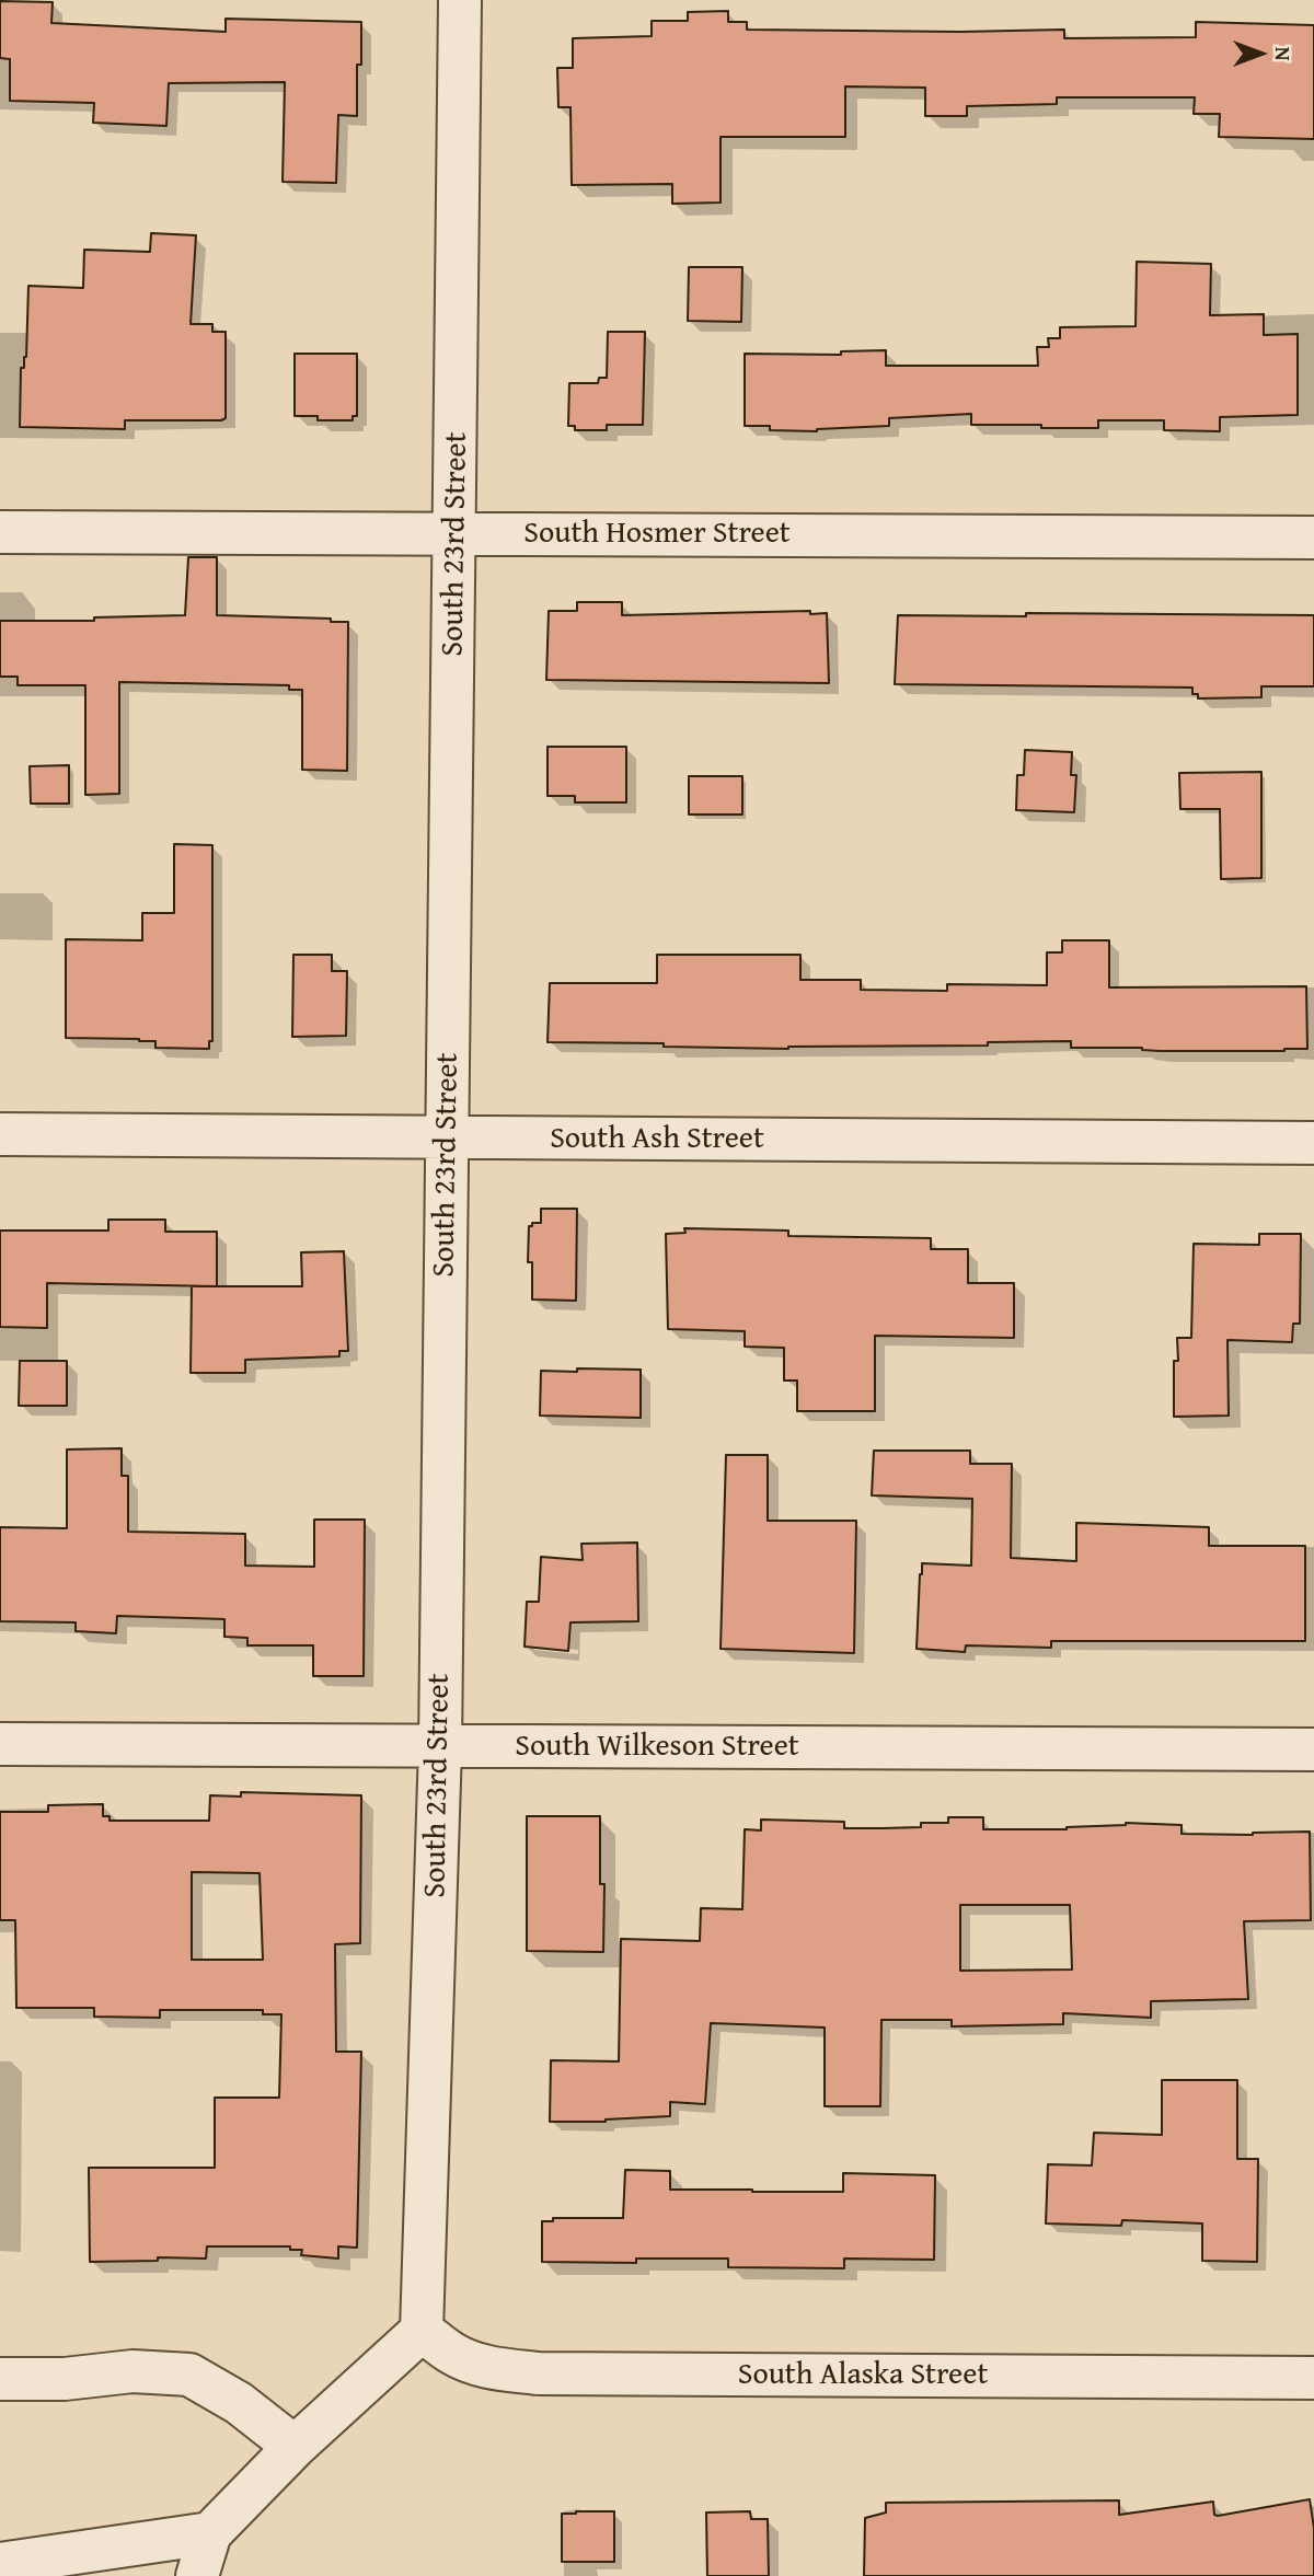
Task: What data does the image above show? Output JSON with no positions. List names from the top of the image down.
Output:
{
  "streets": {
    "street": [
      "South Hosmer Street",
      "South 23rd Street",
      "South Ash Street",
      "South Wilkeson Street",
      "South Alaska Street"
    ]
  },
  "crossings": [
    ["South Hosmer Street", "South 23rd Street"],
    ["South 23rd Street", "South Ash Street"],
    ["South 23rd Street", "South Wilkeson Street"],
    ["South 23rd Street", "South Alaska Street"]
  ],
  "north": "right"
}
